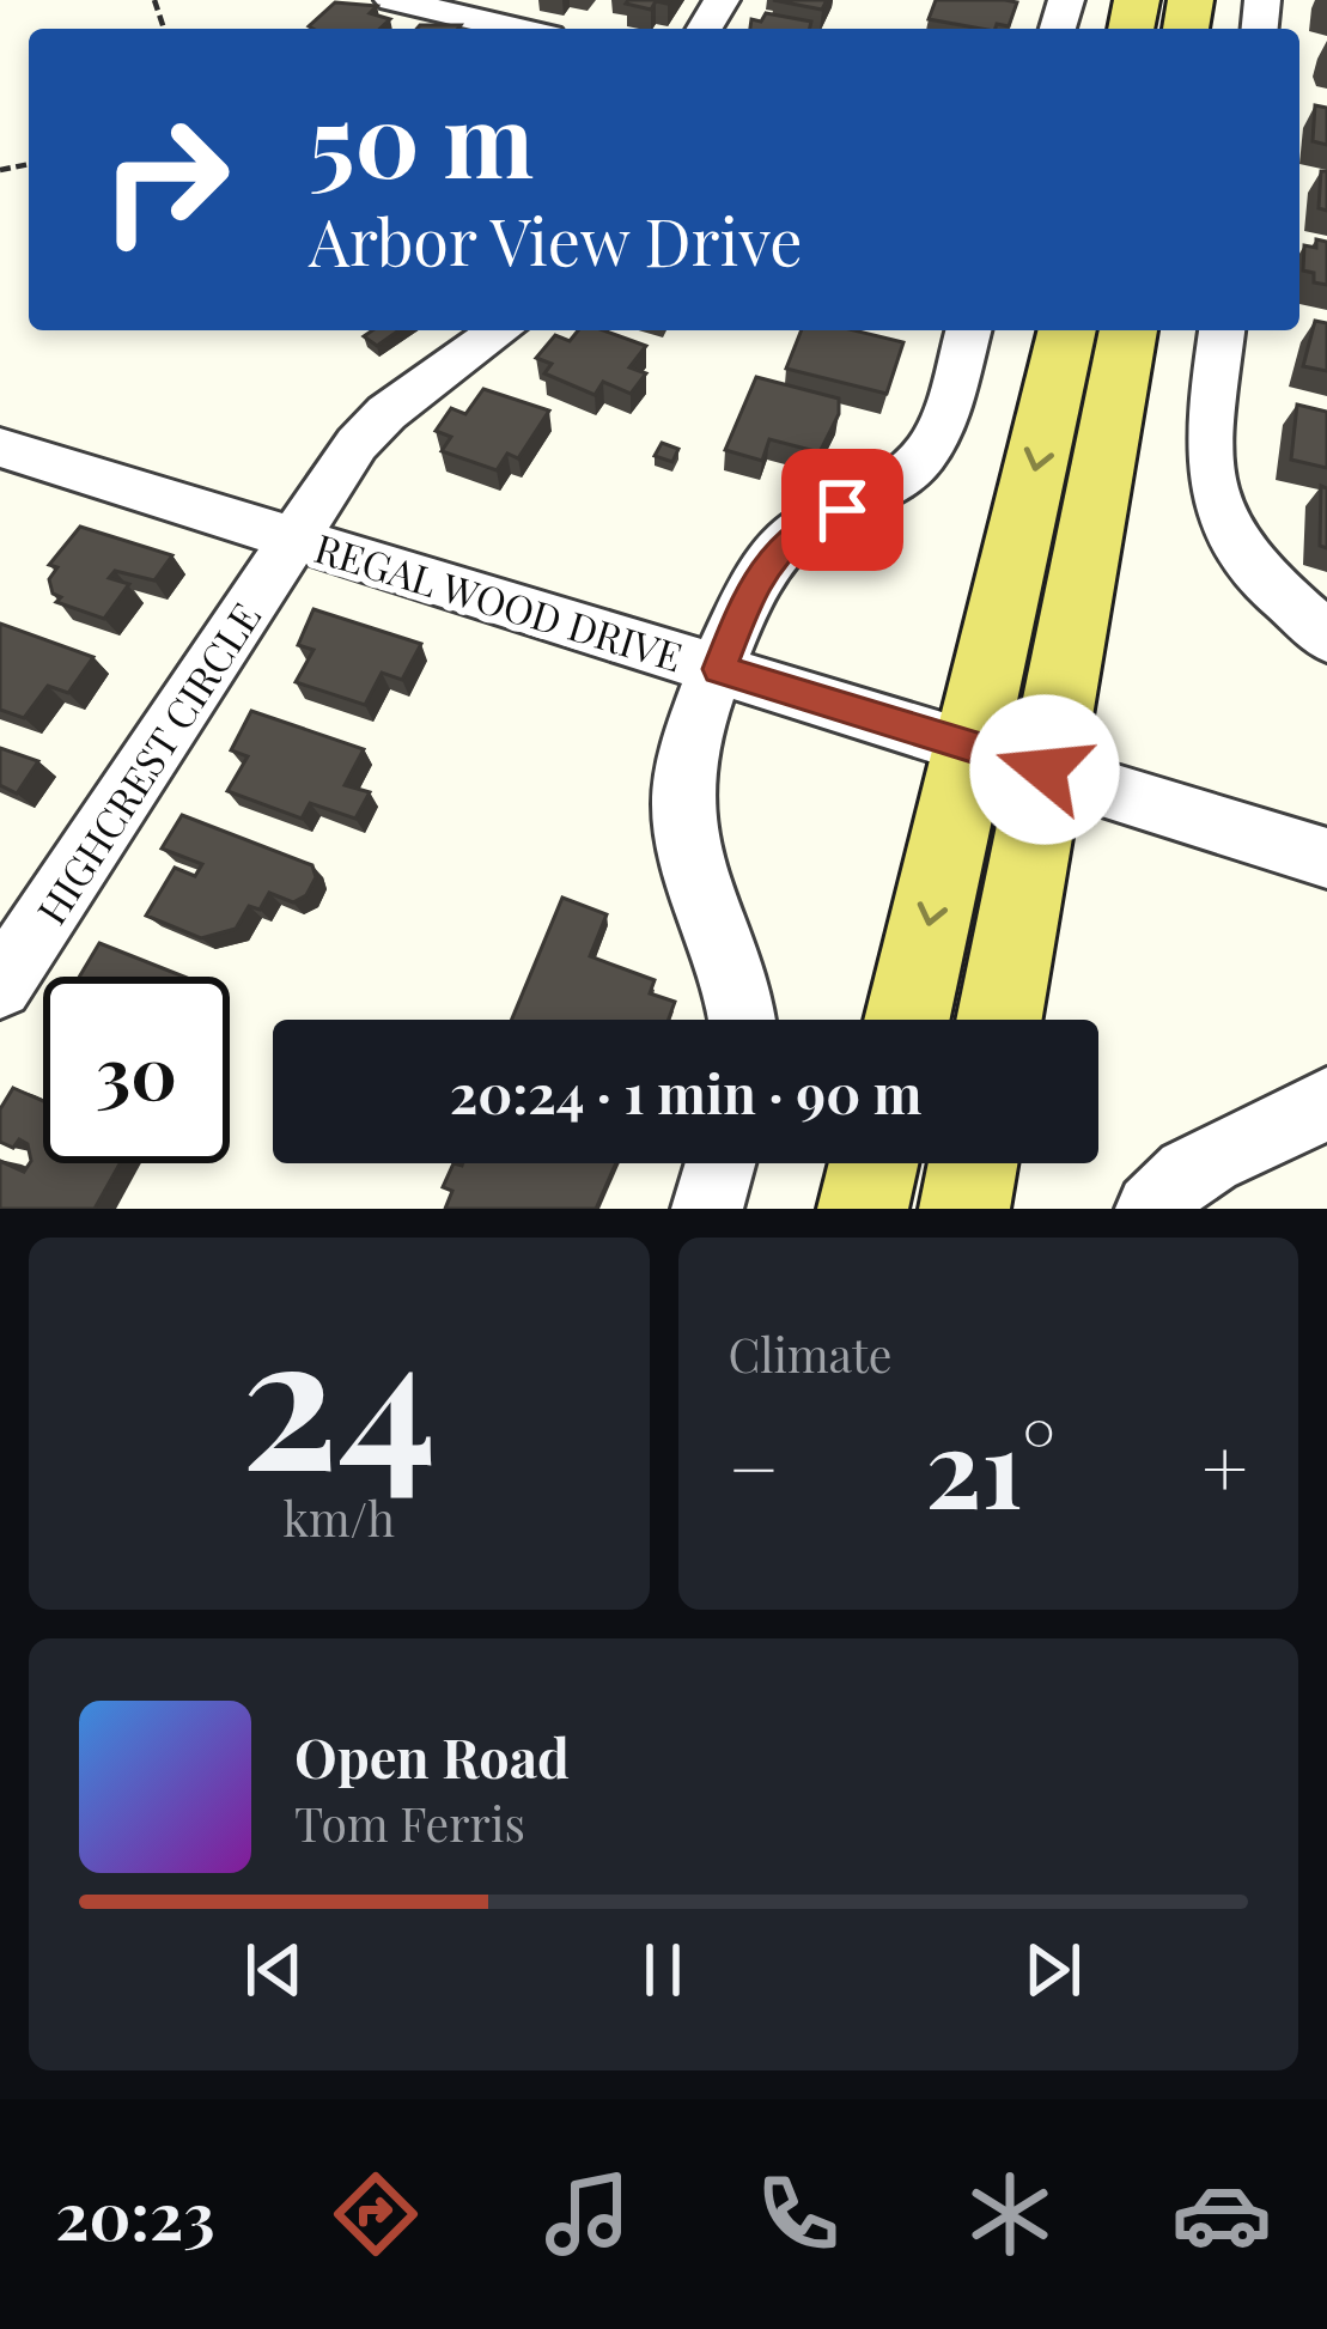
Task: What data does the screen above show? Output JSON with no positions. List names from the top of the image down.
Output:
{
  "streets": {
    "street": ["REGAL WOOD DRIVE", "HIGHCREST CIRCLE"]
  },
  "crossings": [
    ["REGAL WOOD DRIVE", "HIGHCREST CIRCLE"]
  ],
  "page": {
    "turn": ["50 m", "Arbor View Drive"],
    "limit": "30",
    "trip": "20:24 · 1 min · 90 m",
    "tile": [
      ["24", "km/h"],
      "Climate"
    ],
    "heat": ["−", "21°", "+"],
    "song": ["Open Road", "Tom Ferris"],
    "tabs": "20:23"
  }
}
